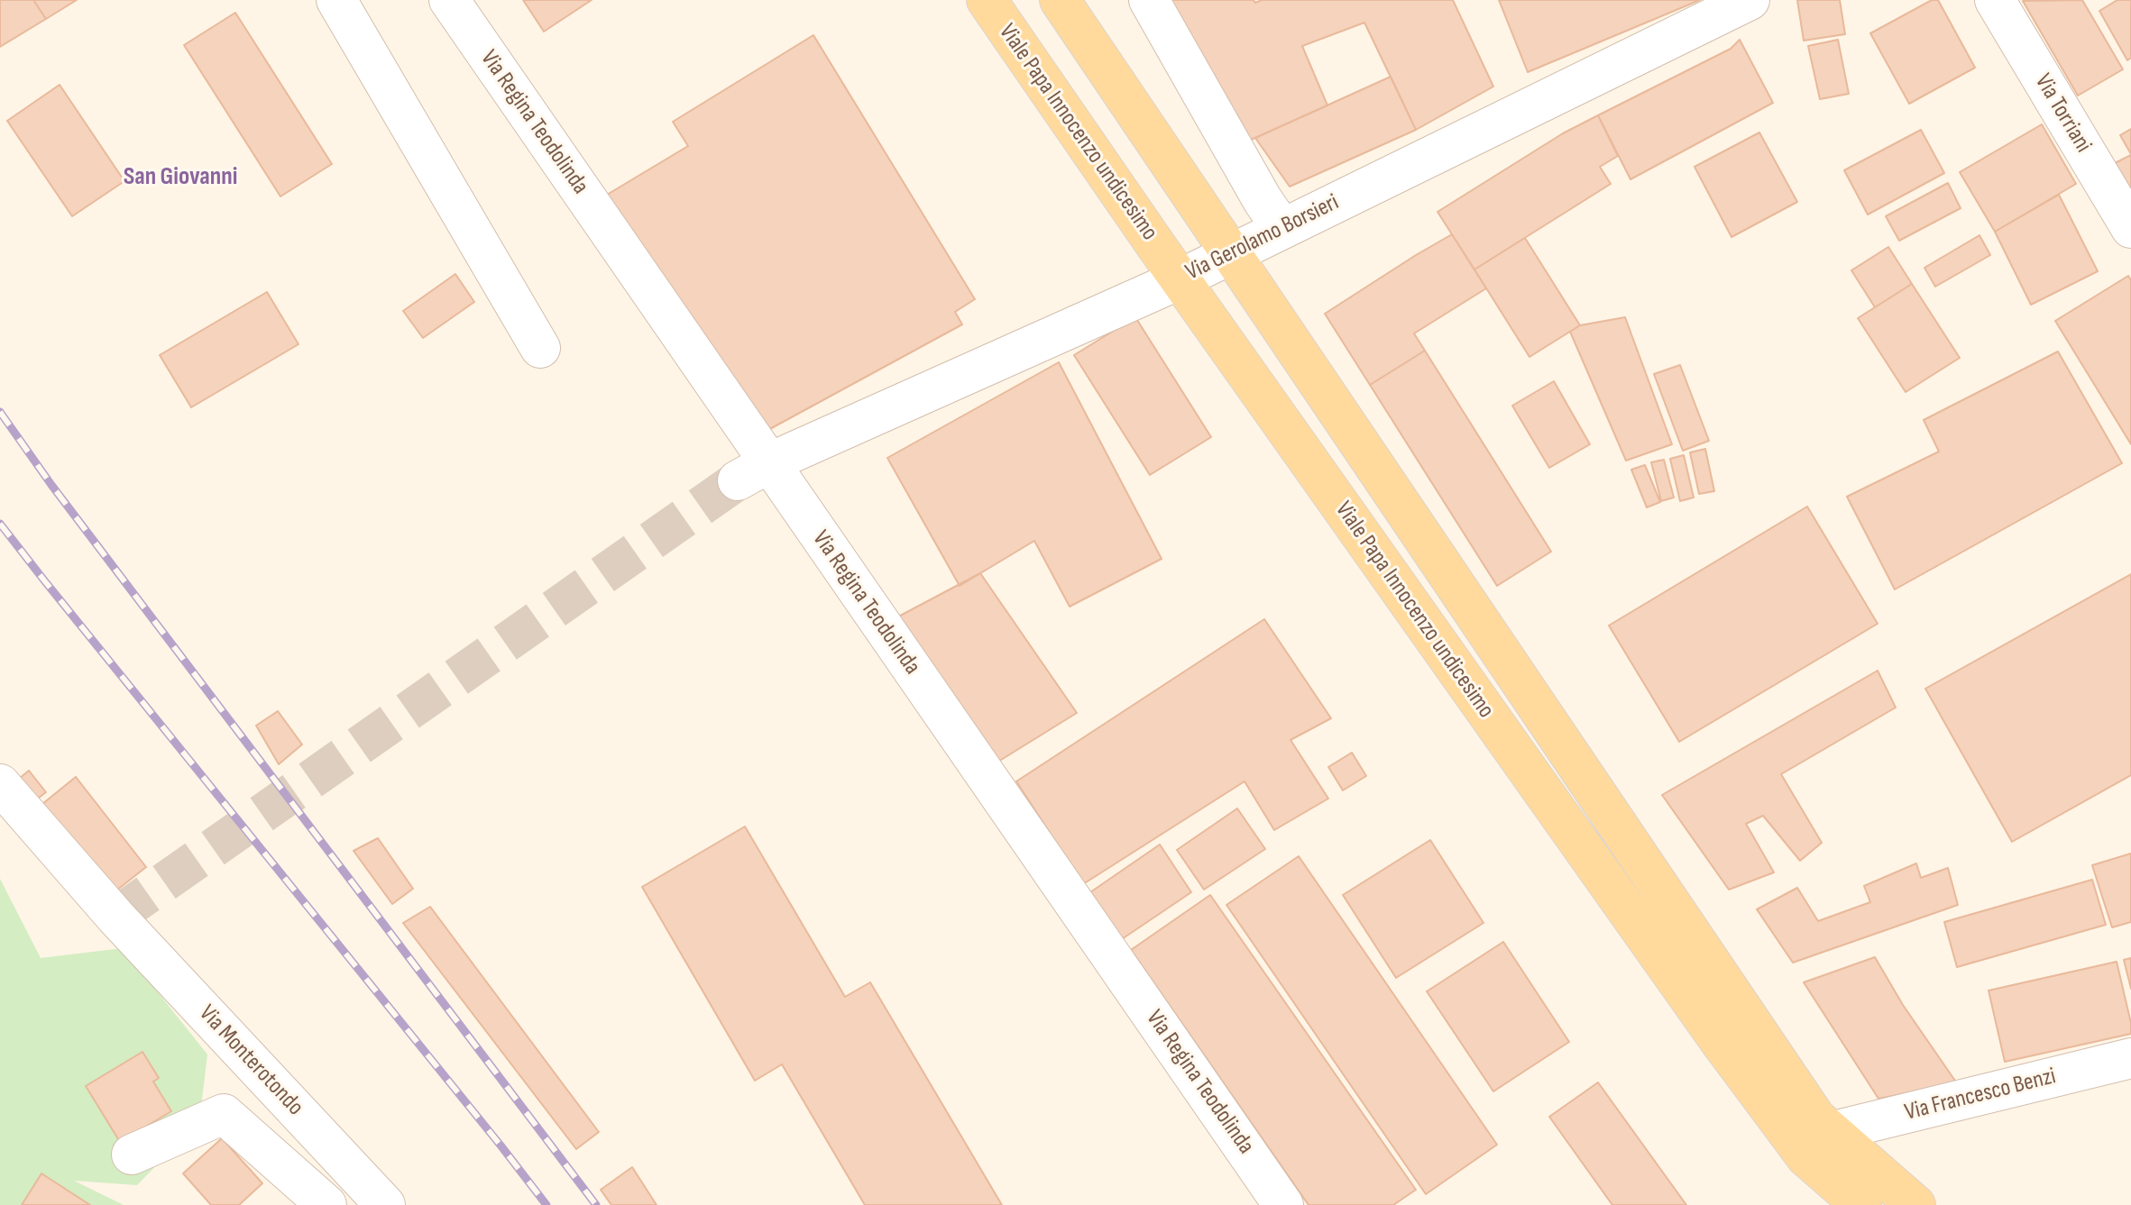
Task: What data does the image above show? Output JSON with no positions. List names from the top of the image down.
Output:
{
  "streets": {
    "main road": ["Viale Papa Innocenzo undicesimo"],
    "street": [
      "Via Torriani",
      "Via Regina Teodolinda",
      "Via Gerolamo Borsieri",
      "Via Monterotondo",
      "Via Francesco Benzi"
    ]
  },
  "crossings": [
    ["Via Regina Teodolinda", "Via Gerolamo Borsieri"],
    ["Viale Papa Innocenzo undicesimo", "Via Gerolamo Borsieri"],
    ["Viale Papa Innocenzo undicesimo", "Via Francesco Benzi"]
  ],
  "districts": ["San Giovanni"]
}
